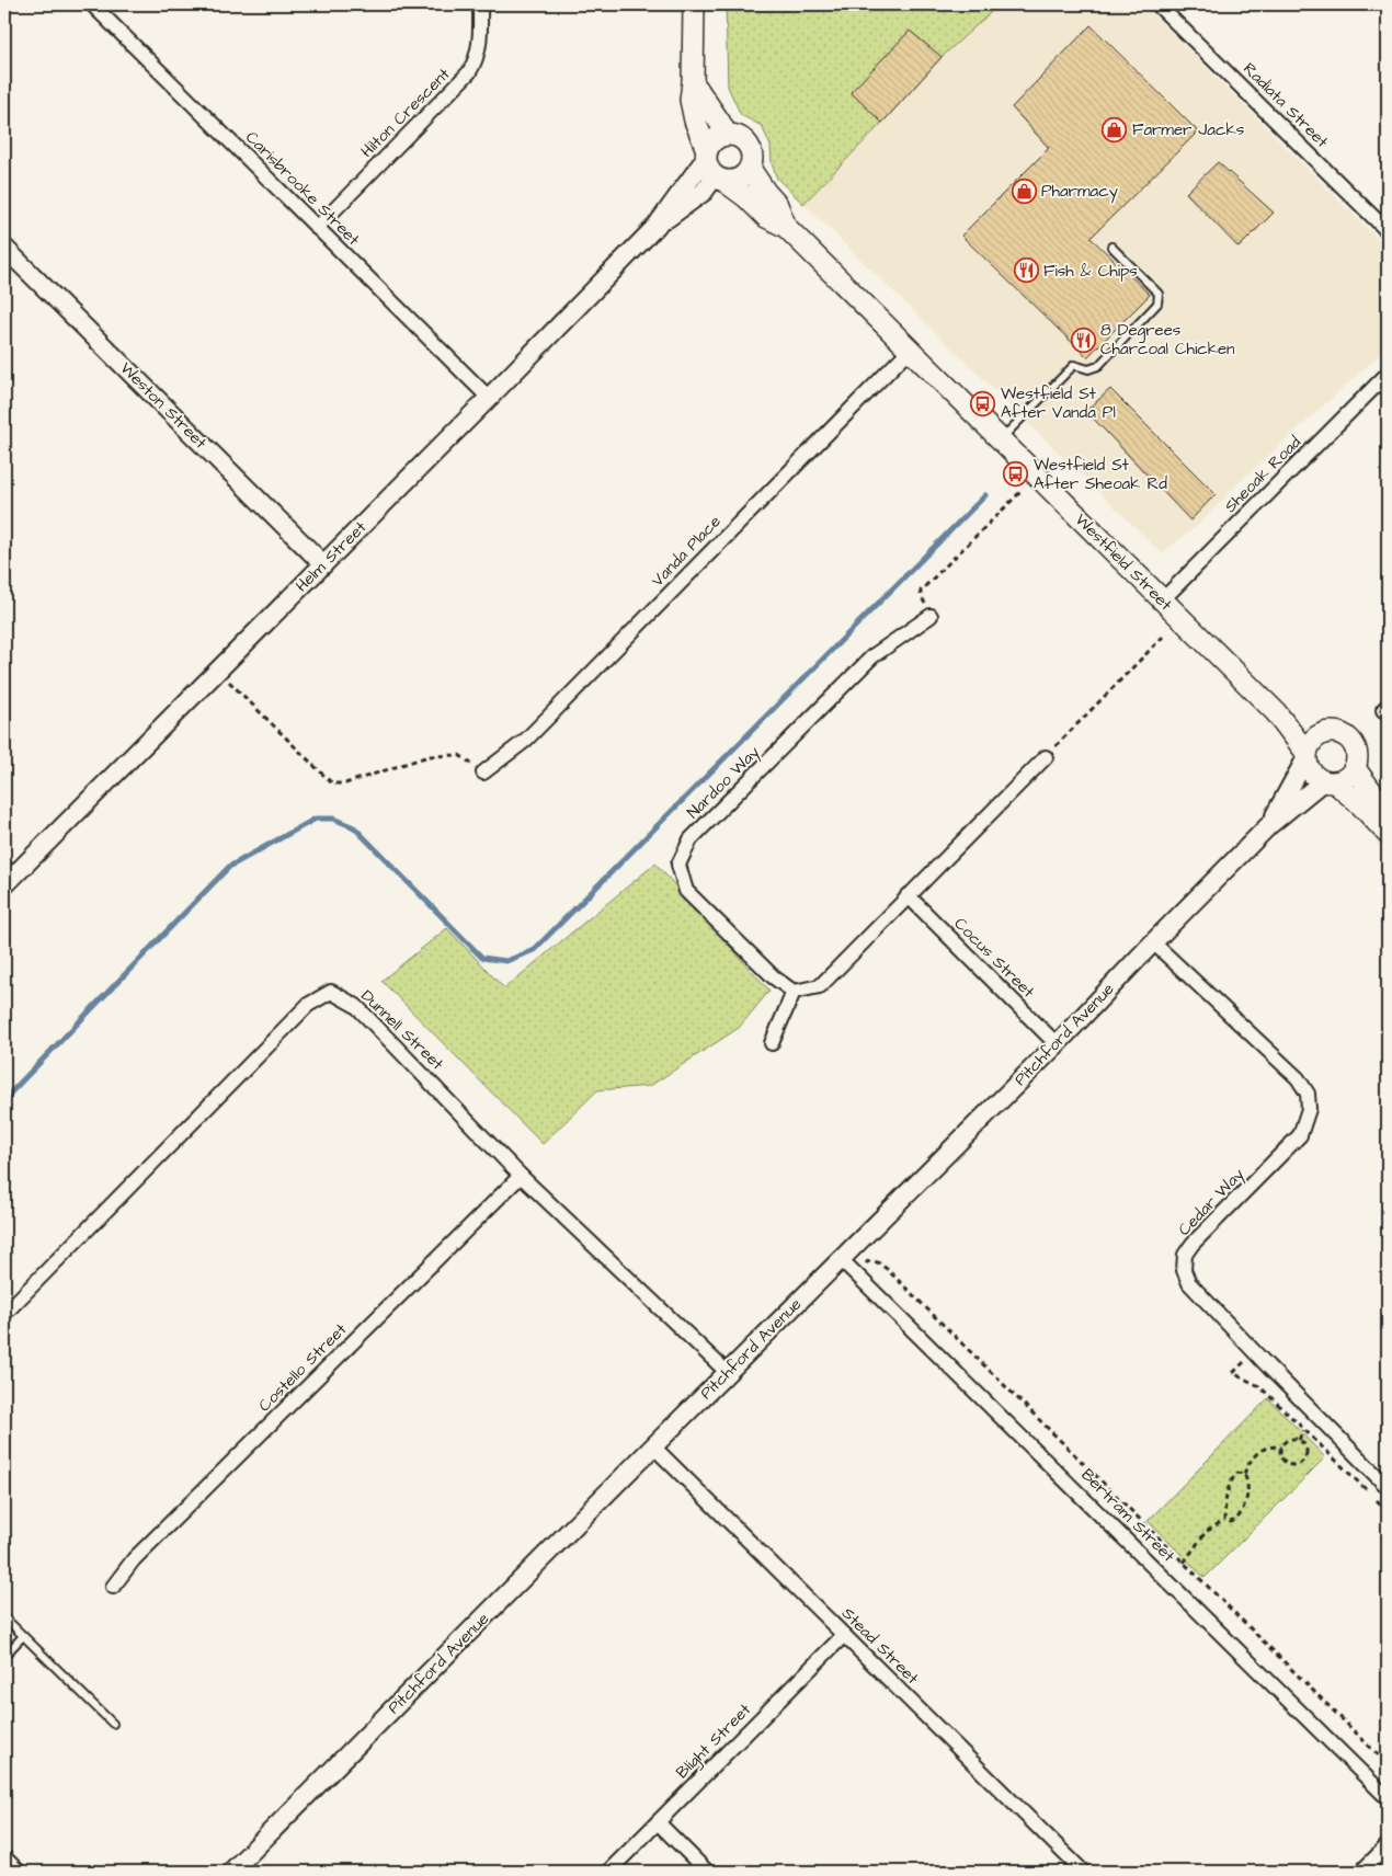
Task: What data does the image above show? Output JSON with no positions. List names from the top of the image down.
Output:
{
  "streets": {
    "main road": ["Westfield Street"],
    "street": [
      "Radiata Street",
      "Hilton Crescent",
      "Carisbrooke Street",
      "Weston Street",
      "Sheoak Road",
      "Vanda Place",
      "Helm Street",
      "Nardoo Way",
      "Cocus Street",
      "Dunnell Street",
      "Pitchford Avenue",
      "Cedar Way",
      "Costello Street",
      "Bertram Street",
      "Stead Street",
      "Blight Street"
    ]
  },
  "crossings": [
    ["Hilton Crescent", "Carisbrooke Street"],
    ["Carisbrooke Street", "Helm Street"],
    ["Weston Street", "Helm Street"],
    ["Sheoak Road", "Westfield Street"],
    ["Vanda Place", "Westfield Street"],
    ["Helm Street", "Westfield Street"],
    ["Westfield Street", "Pitchford Avenue"],
    ["Cocus Street", "Pitchford Avenue"],
    ["Dunnell Street", "Pitchford Avenue"],
    ["Dunnell Street", "Costello Street"],
    ["Pitchford Avenue", "Cedar Way"],
    ["Pitchford Avenue", "Bertram Street"],
    ["Pitchford Avenue", "Stead Street"],
    ["Stead Street", "Blight Street"]
  ],
  "places": {
    "shop": ["Farmer Jacks", "Pharmacy"],
    "restaurant": ["Fish & Chips", "8 Degrees Charcoal Chicken"],
    "bus stop": ["Westfield St After Vanda Pl", "Westfield St After Sheoak Rd"]
  }
}
